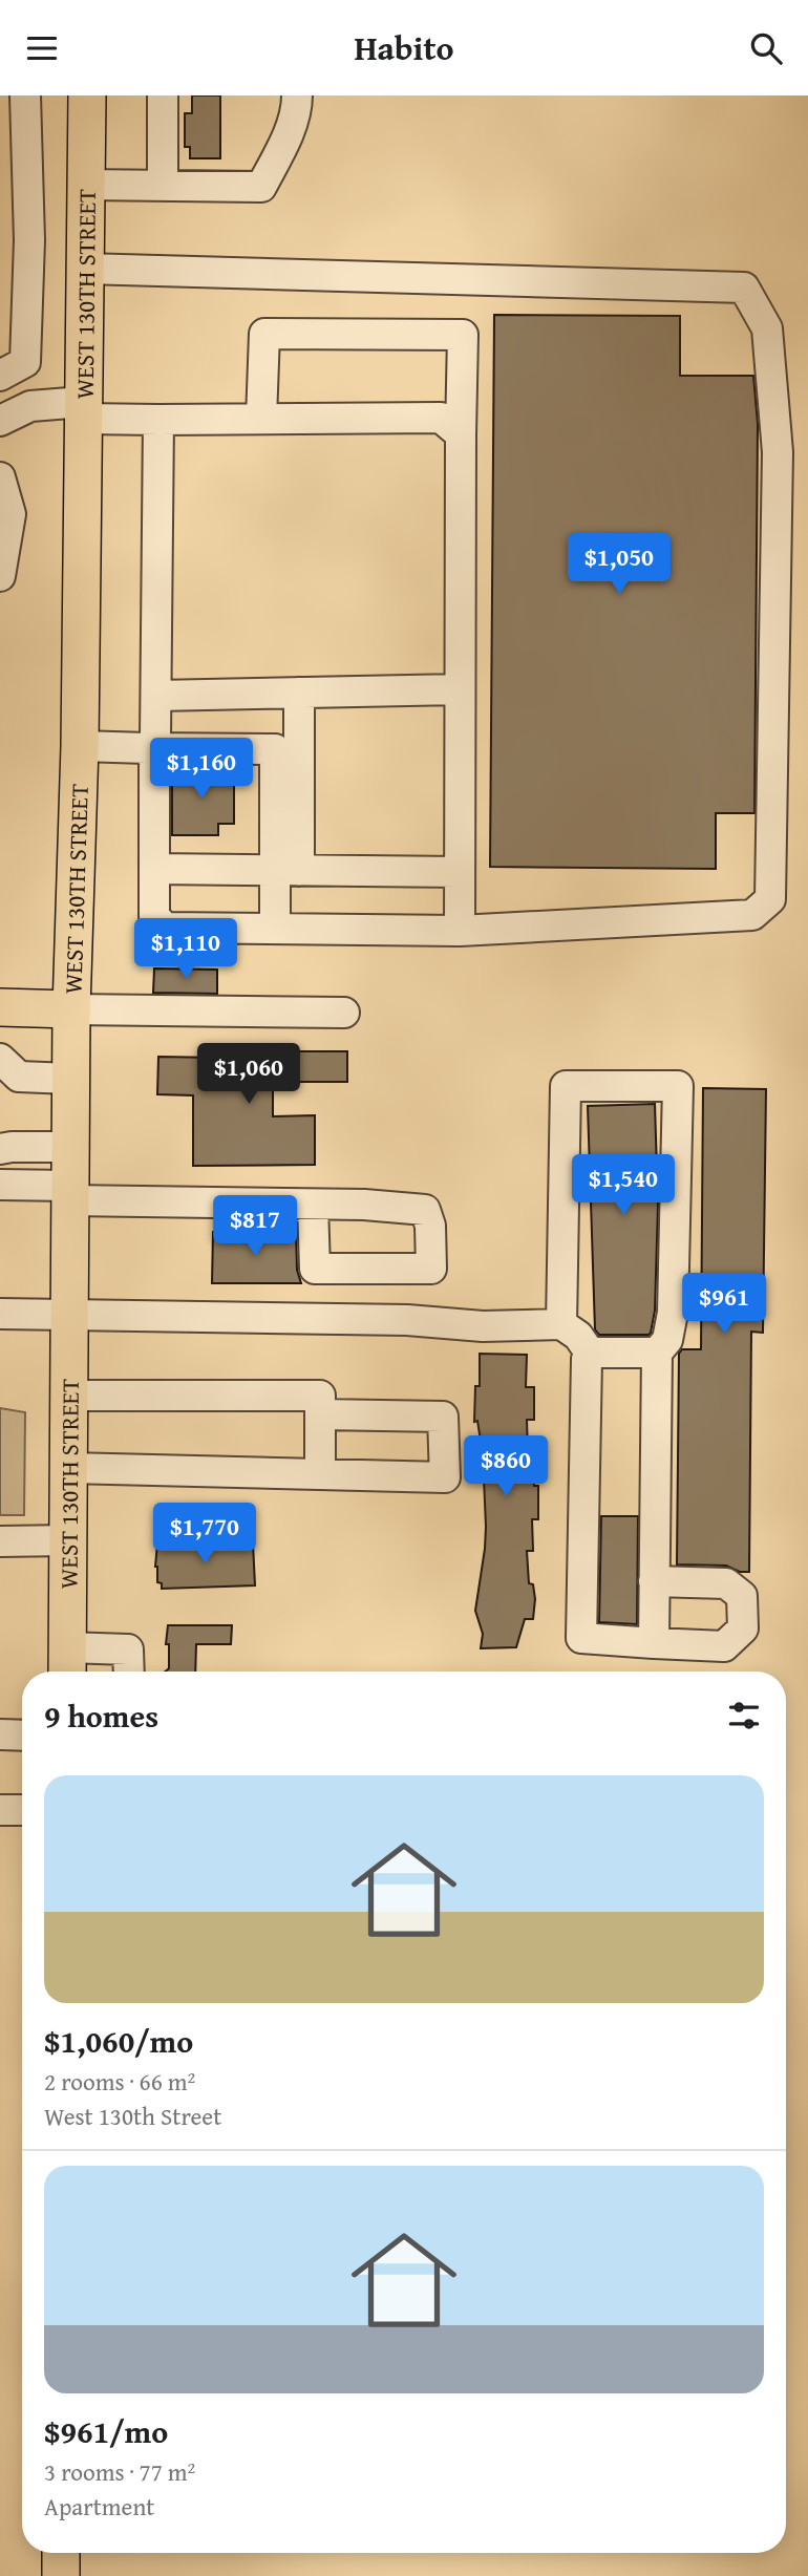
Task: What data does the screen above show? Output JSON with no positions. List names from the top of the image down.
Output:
{
  "streets": {
    "main road": ["WEST 130TH STREET"]
  },
  "page": {
    "header": "Habito",
    "price": [
      "$1,050",
      "$1,160",
      "$1,110",
      "$1,060",
      "$1,540",
      "$817",
      "$961",
      "$860",
      "$1,770"
    ],
    "heading": "9 homes",
    "list": [
      {
        "name": "$1,060/mo",
        "note": "2 rooms · 66 m² · West 130th Street"
      },
      {
        "name": "$961/mo",
        "note": "3 rooms · 77 m² · Apartment"
      }
    ]
  }
}
